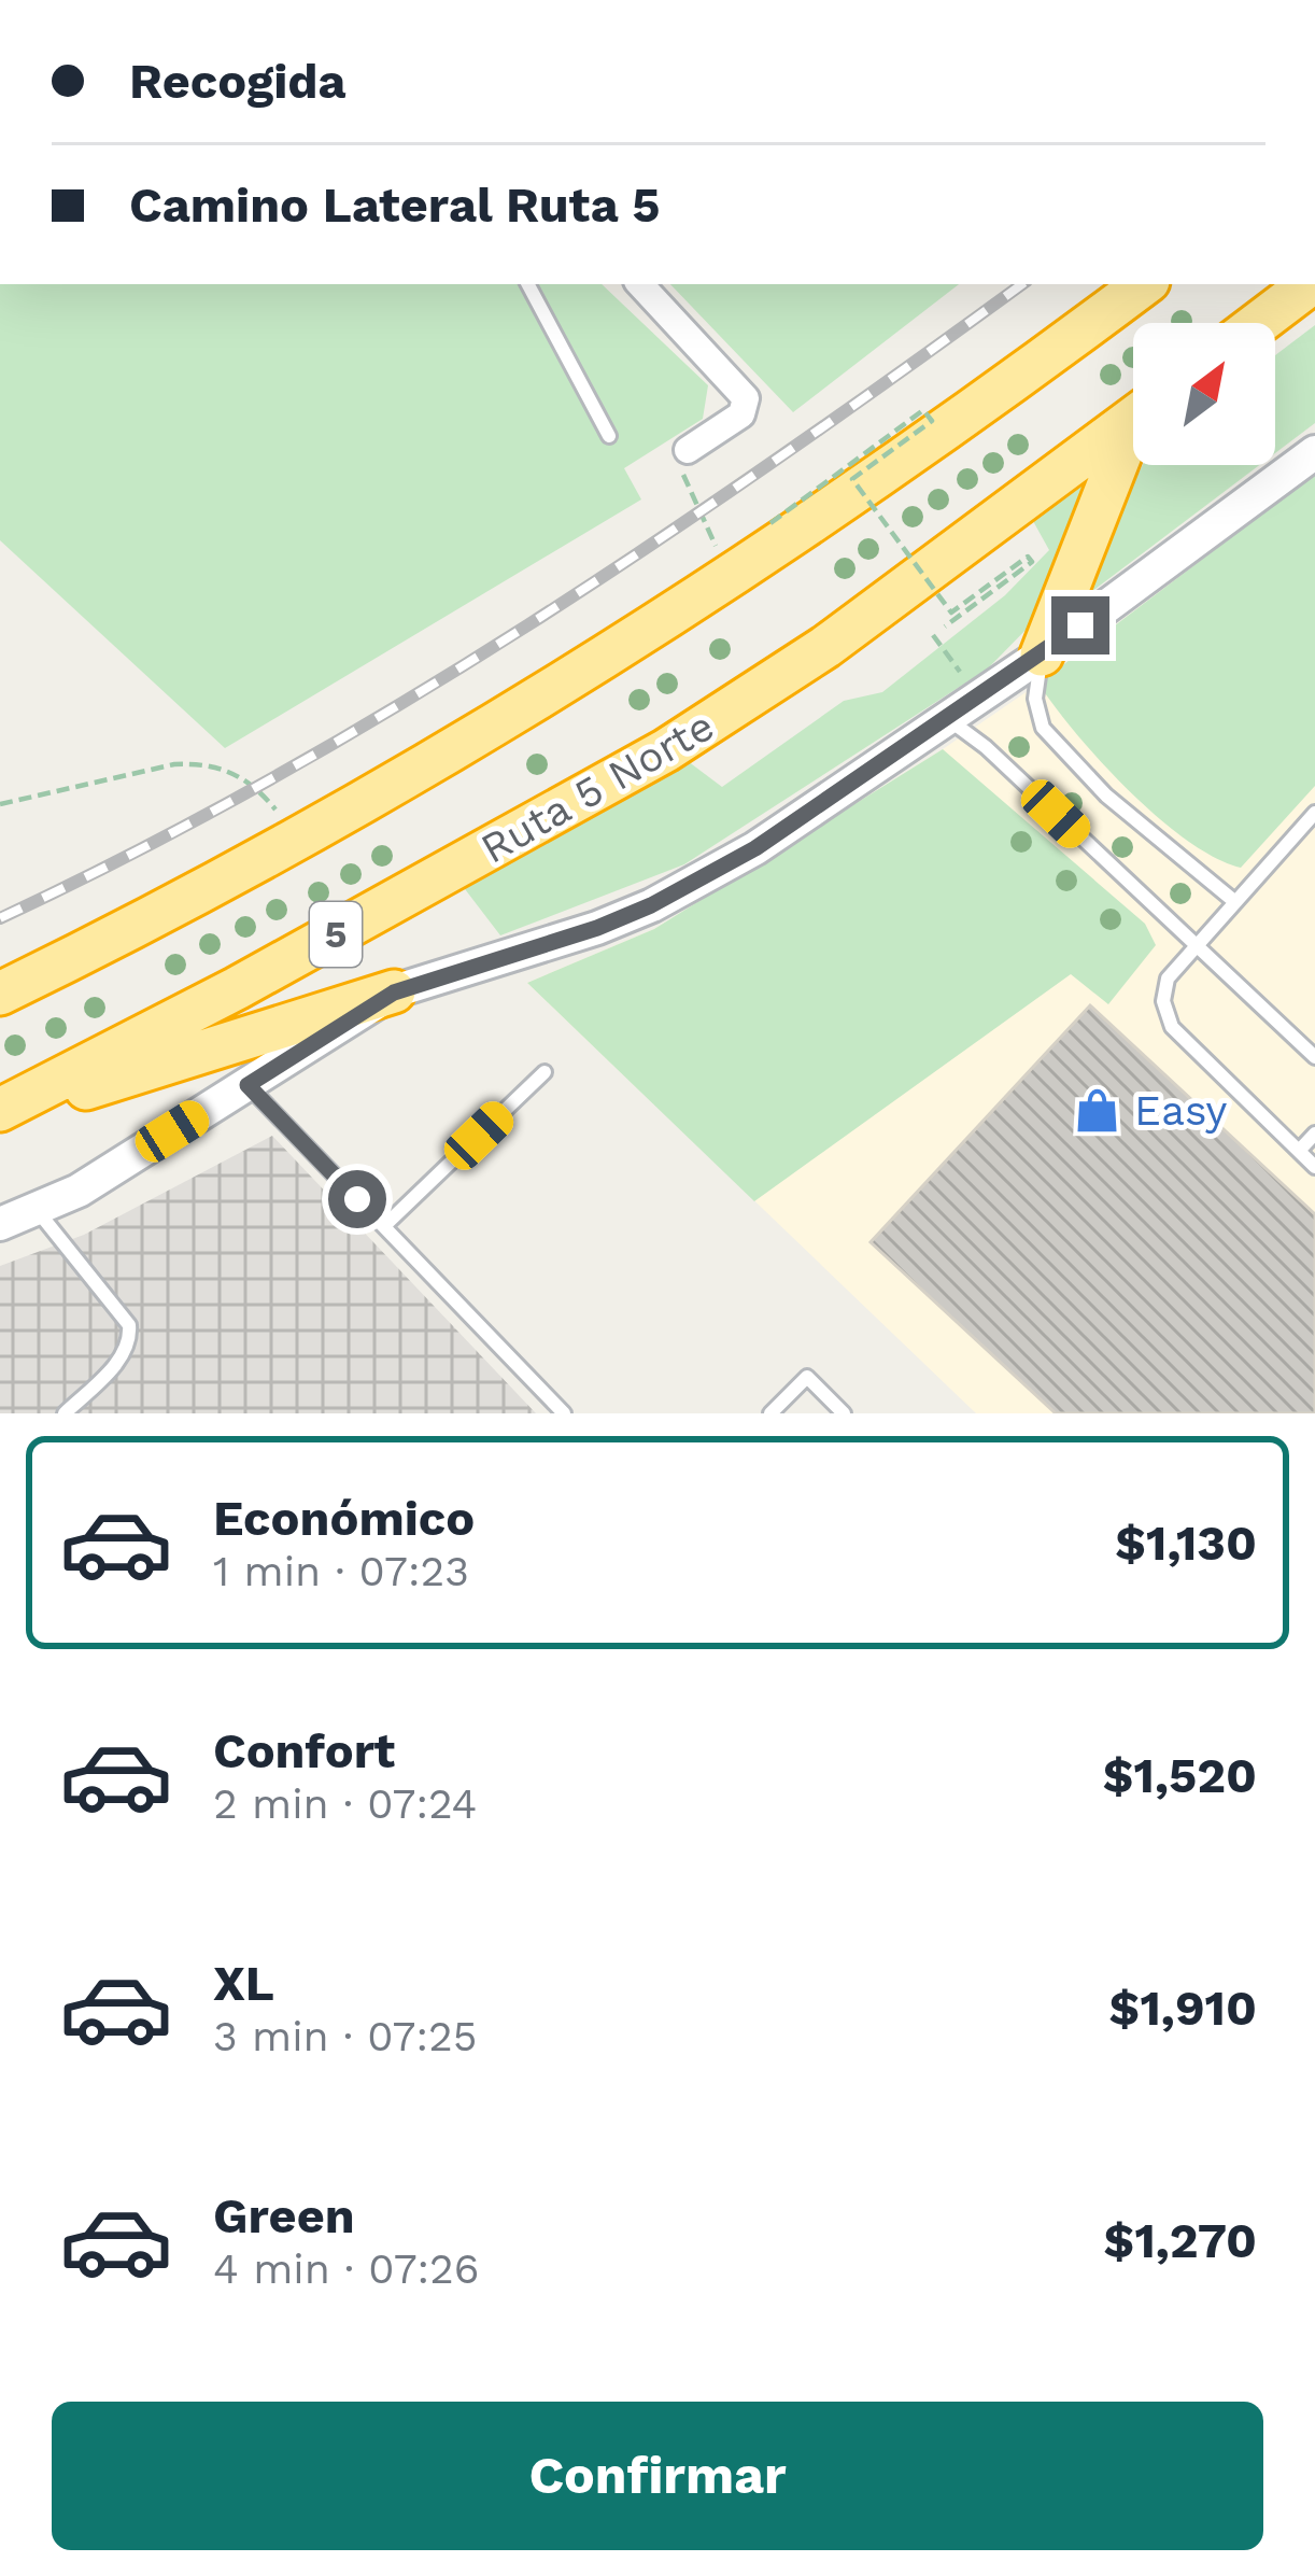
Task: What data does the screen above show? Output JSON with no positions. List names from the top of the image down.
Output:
{
  "streets": {
    "highway": ["Ruta 5 Norte", "5"]
  },
  "places": {
    "shop": ["Easy"]
  },
  "north": "top right",
  "page": {
    "banner": ["Recogida", "Camino Lateral Ruta 5"],
    "list": [
      {
        "name": "Económico",
        "note": "1 min · 07:23",
        "value": "$1,130"
      },
      {
        "name": "Confort",
        "note": "2 min · 07:24",
        "value": "$1,520"
      },
      {
        "name": "XL",
        "note": "3 min · 07:25",
        "value": "$1,910"
      },
      {
        "name": "Green",
        "note": "4 min · 07:26",
        "value": "$1,270"
      }
    ],
    "buttons": "Confirmar"
  }
}
